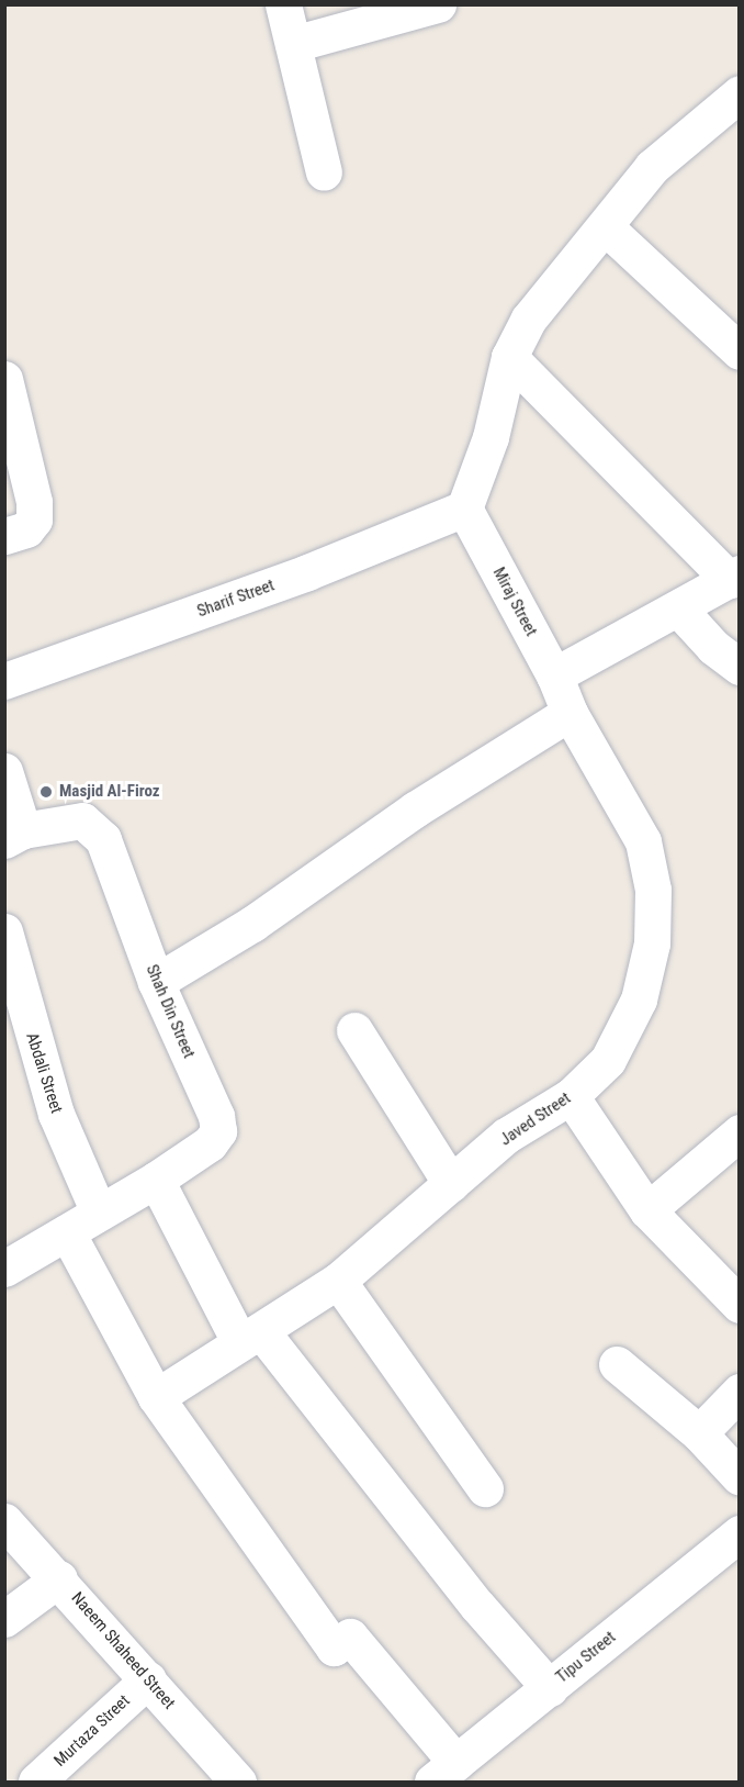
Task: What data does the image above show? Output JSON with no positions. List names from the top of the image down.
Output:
{
  "streets": {
    "street": [
      "Sharif Street",
      "Miraj Street",
      "Shah Din Street",
      "Abdali Street",
      "Javed Street",
      "Naeem Shaheed Street",
      "Tipu Street",
      "Murtaza Street"
    ]
  },
  "crossings": [
    ["Sharif Street", "Miraj Street"],
    ["Miraj Street", "Javed Street"],
    ["Shah Din Street", "Abdali Street"],
    ["Naeem Shaheed Street", "Murtaza Street"]
  ],
  "places": ["Masjid Al-Firoz"]
}
